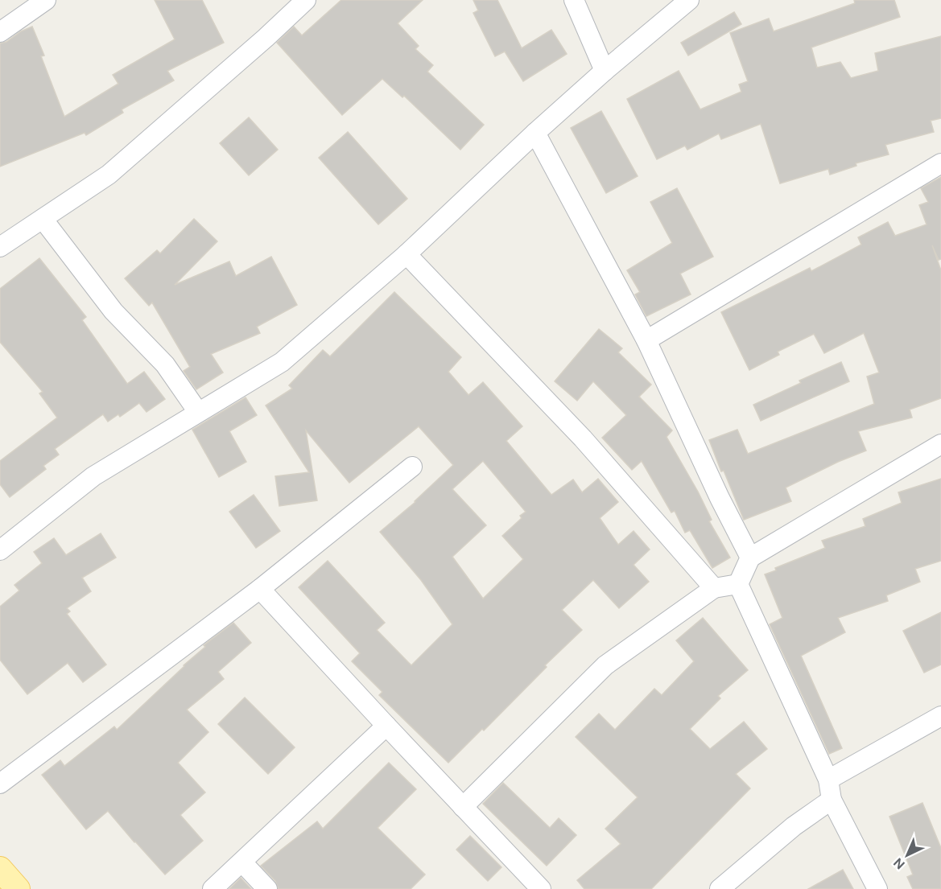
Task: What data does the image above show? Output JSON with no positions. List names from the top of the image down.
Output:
{
  "north": "bottom left"
}
